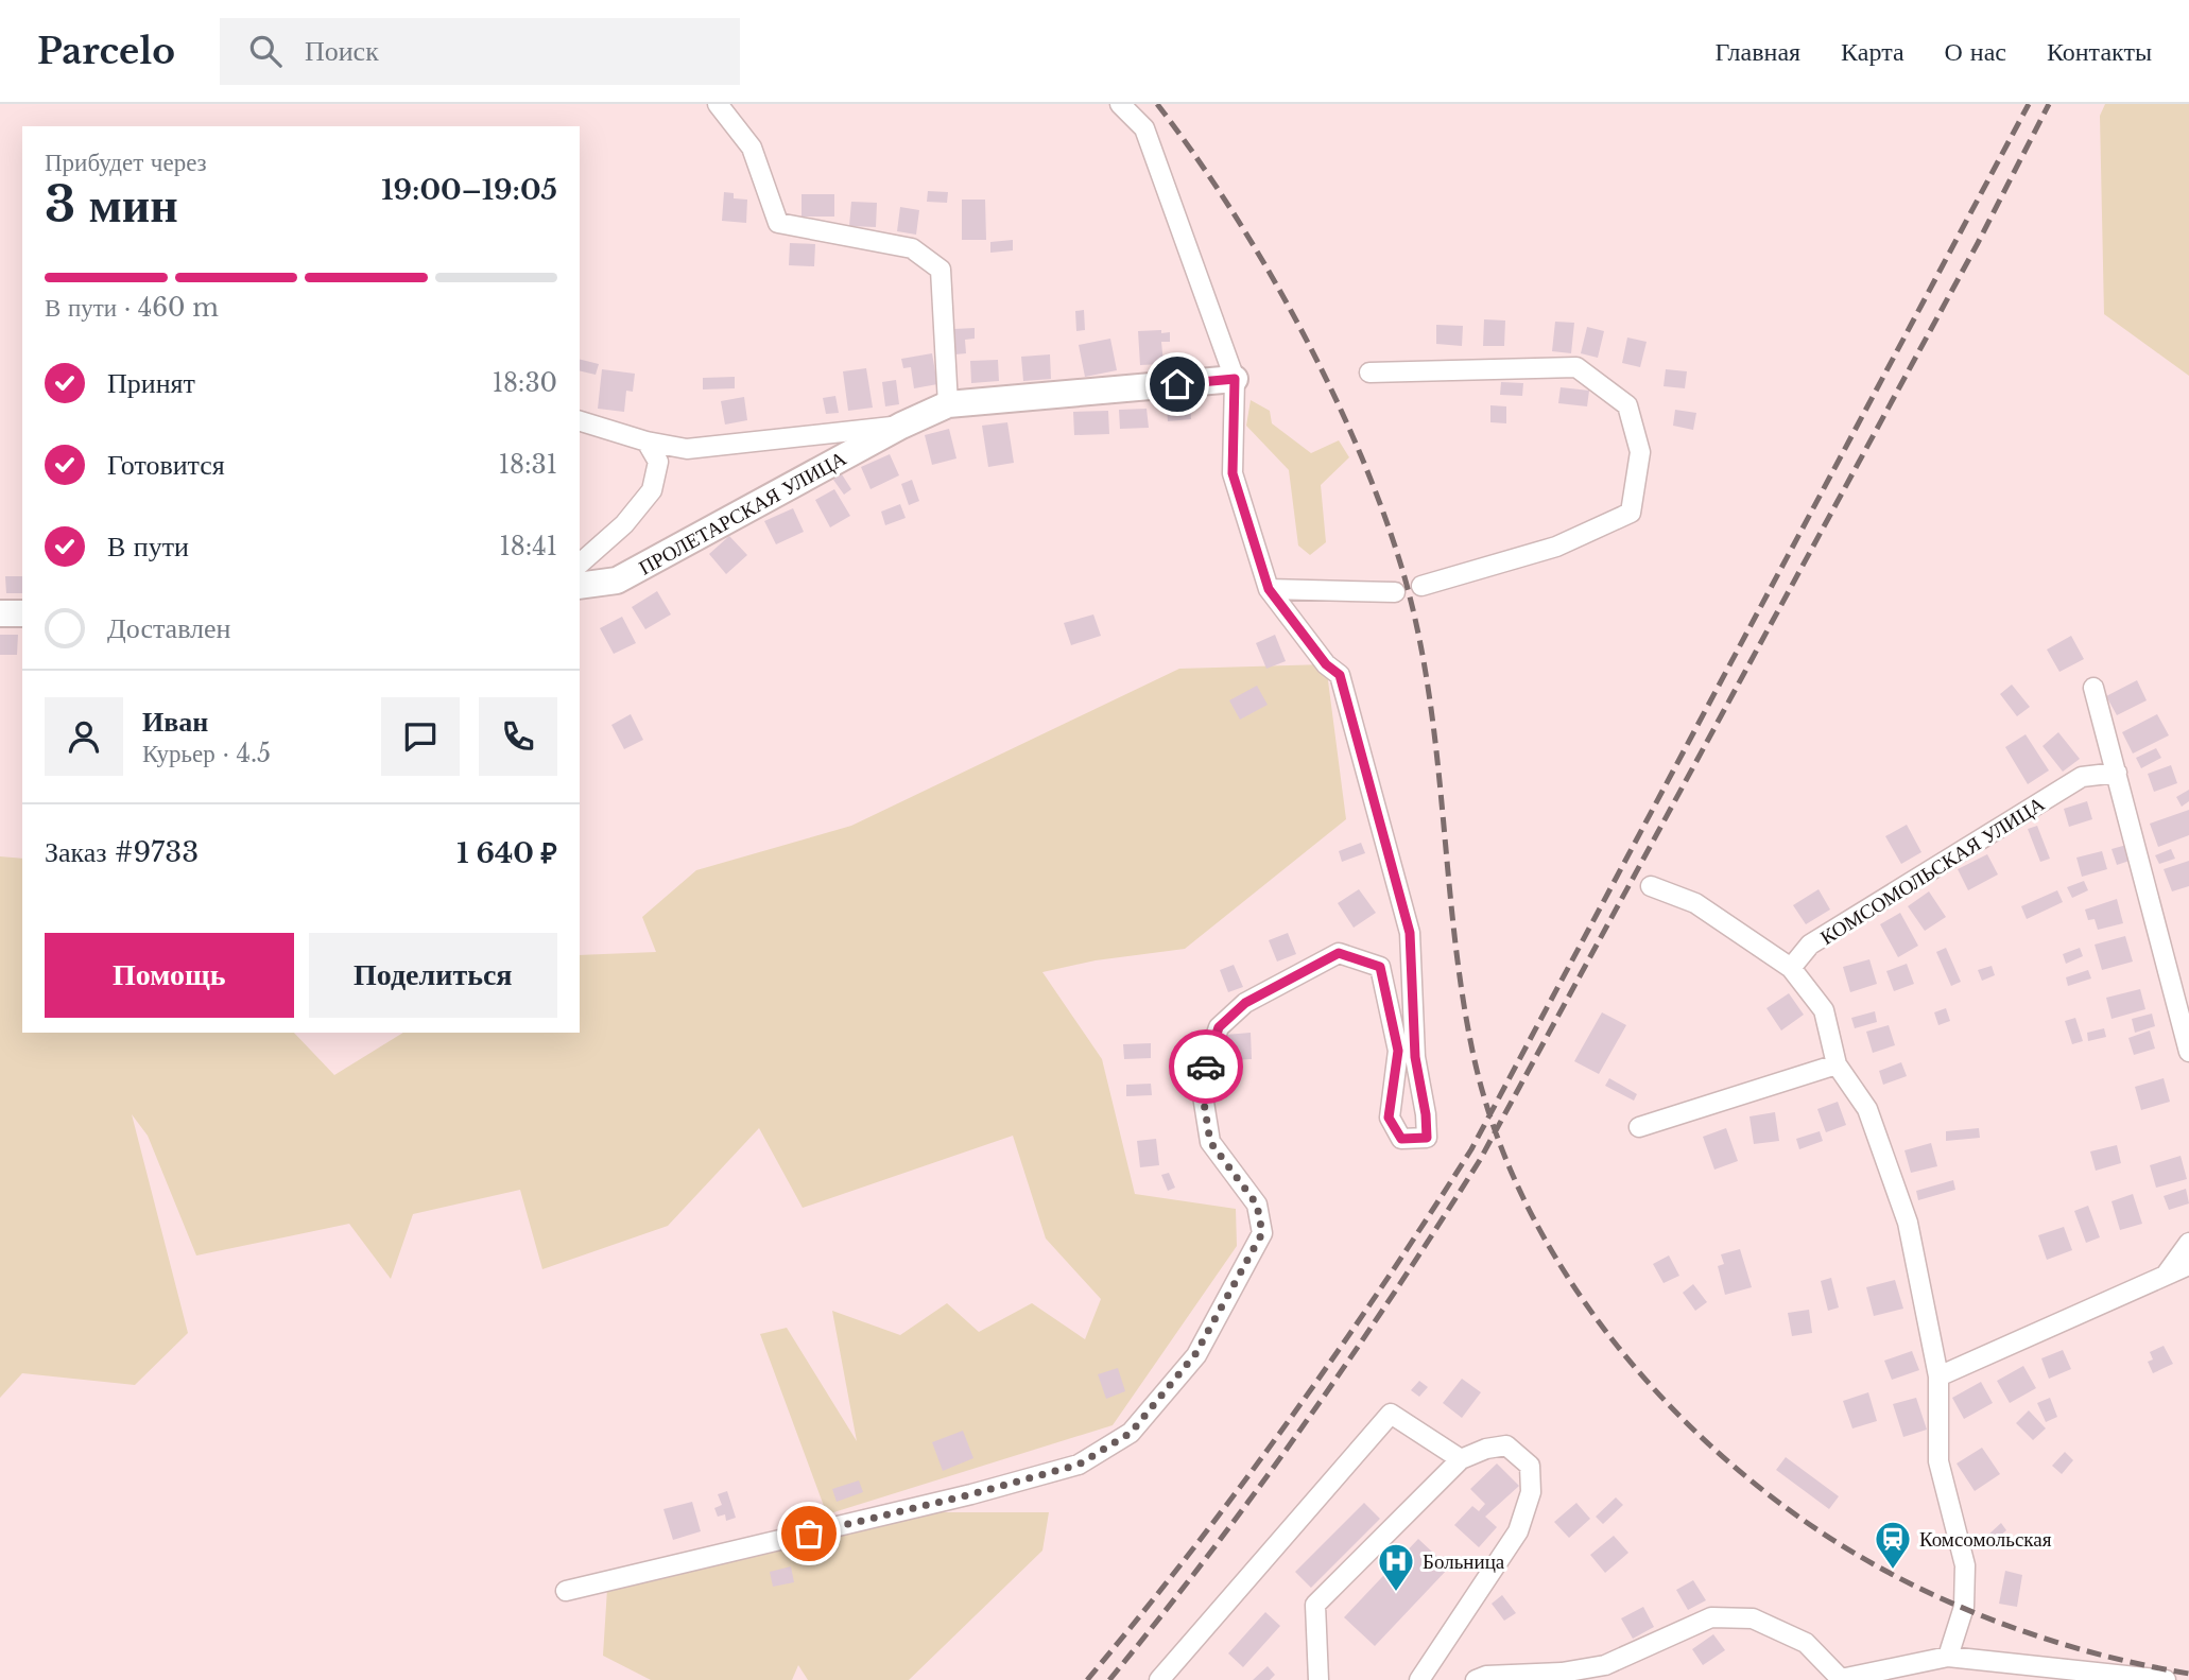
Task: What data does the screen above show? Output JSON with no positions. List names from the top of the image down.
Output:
{
  "streets": {
    "street": ["ПРОЛЕТАРСКАЯ УЛИЦА", "КОМСОМОЛЬСКАЯ УЛИЦА"]
  },
  "places": {
    "station": ["Комсомольская"],
    "hospital": ["Больница"]
  },
  "page": {
    "header": "Parcelo",
    "search": "Поиск",
    "nav": [
      "Главная",
      "Карта",
      "О нас",
      "Контакты"
    ],
    "heading": ["3 мин", "Прибудет через", "19:00–19:05"],
    "panel": [
      "Иван",
      "Курьер · 4.5",
      "Заказ #9733",
      "1 640 ₽"
    ],
    "bar": "В пути · 460 m",
    "list": [
      ["Принят", "18:30"],
      ["Готовится", "18:31"],
      ["В пути", "18:41"],
      "Доставлен"
    ],
    "buttons": ["Помощь", "Поделиться"]
  }
}
